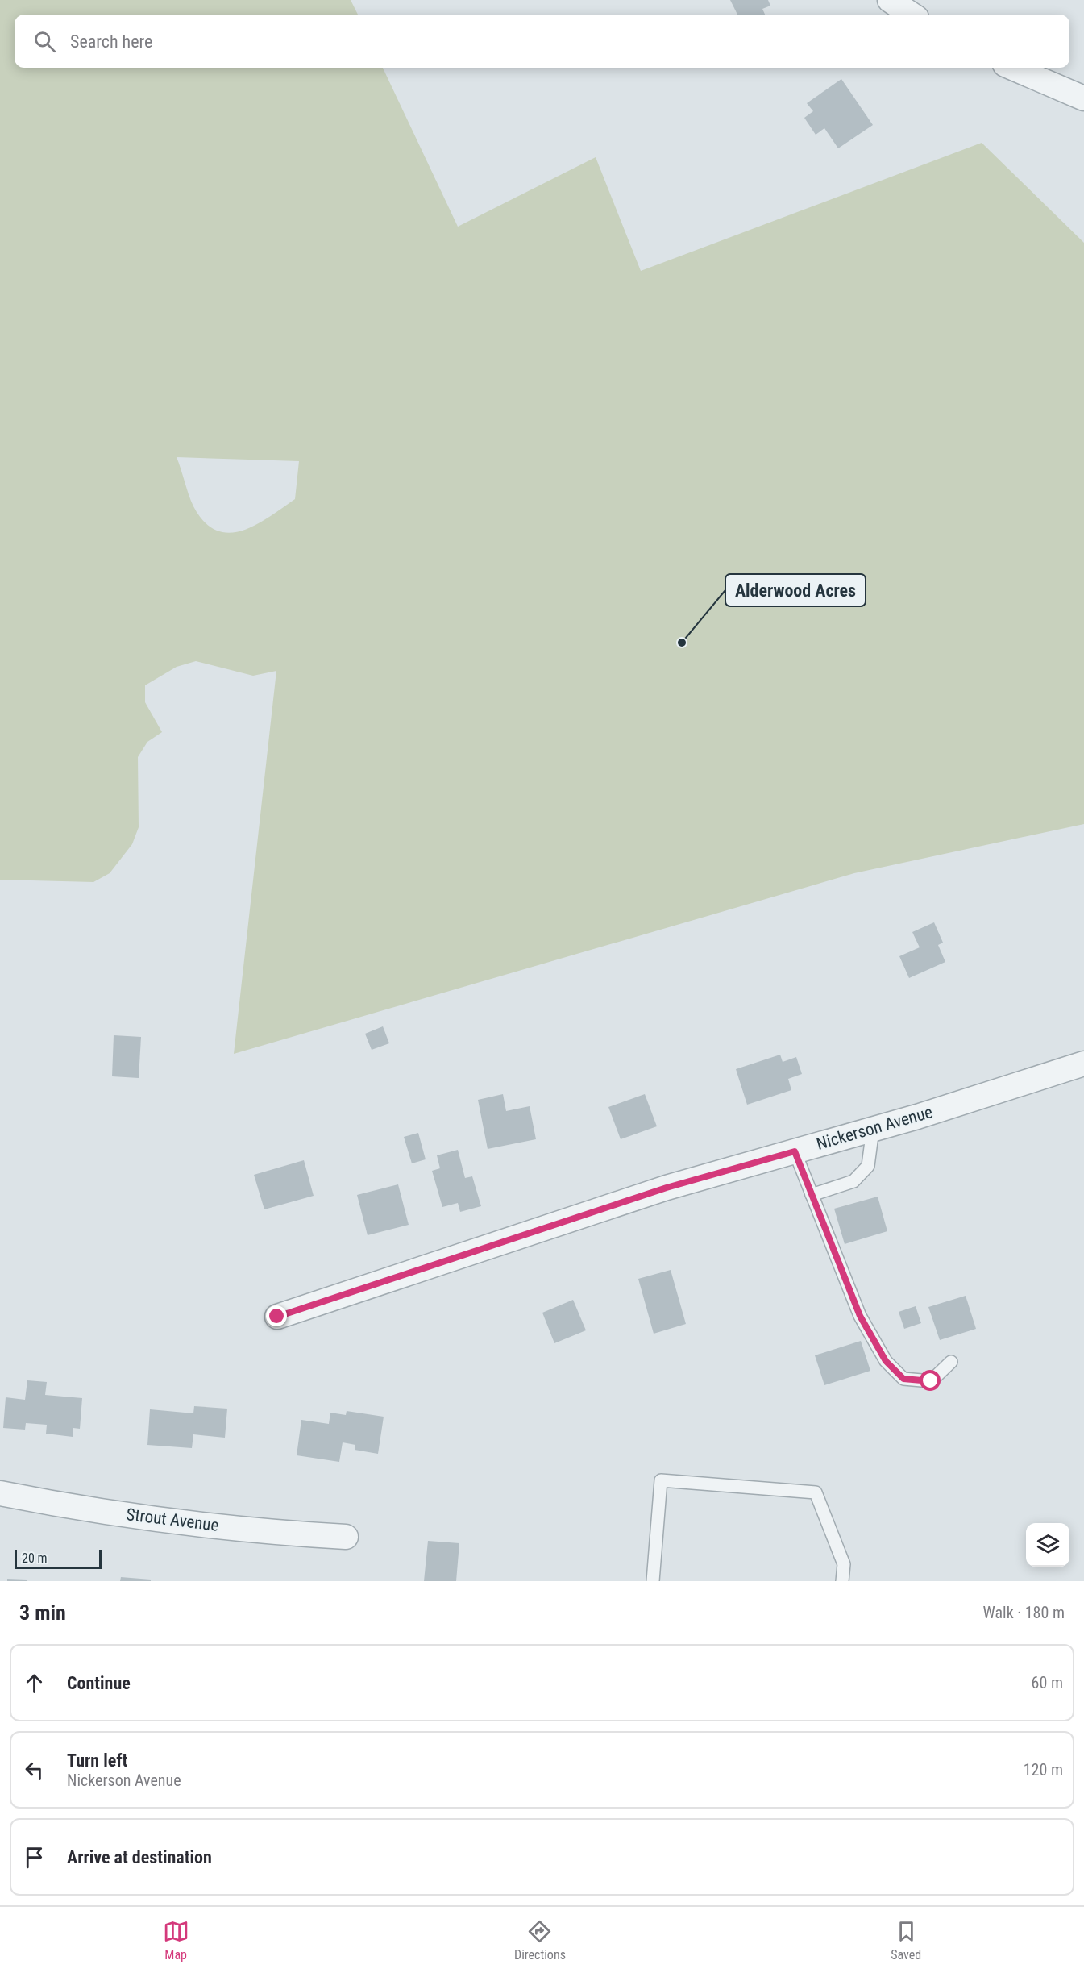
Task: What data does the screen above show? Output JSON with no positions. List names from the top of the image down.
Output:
{
  "streets": {
    "street": ["Nickerson Avenue", "Strout Avenue"]
  },
  "places": ["Alderwood Acres"],
  "scale_bar": "20 m",
  "page": {
    "search": "Search here",
    "scale": "20 m",
    "heading": ["3 min", "Walk · 180 m"],
    "list": [
      ["Continue", "60 m"],
      ["Turn left", "Nickerson Avenue", "120 m"],
      "Arrive at destination"
    ],
    "nav": ["Map", "Directions", "Saved"]
  }
}
